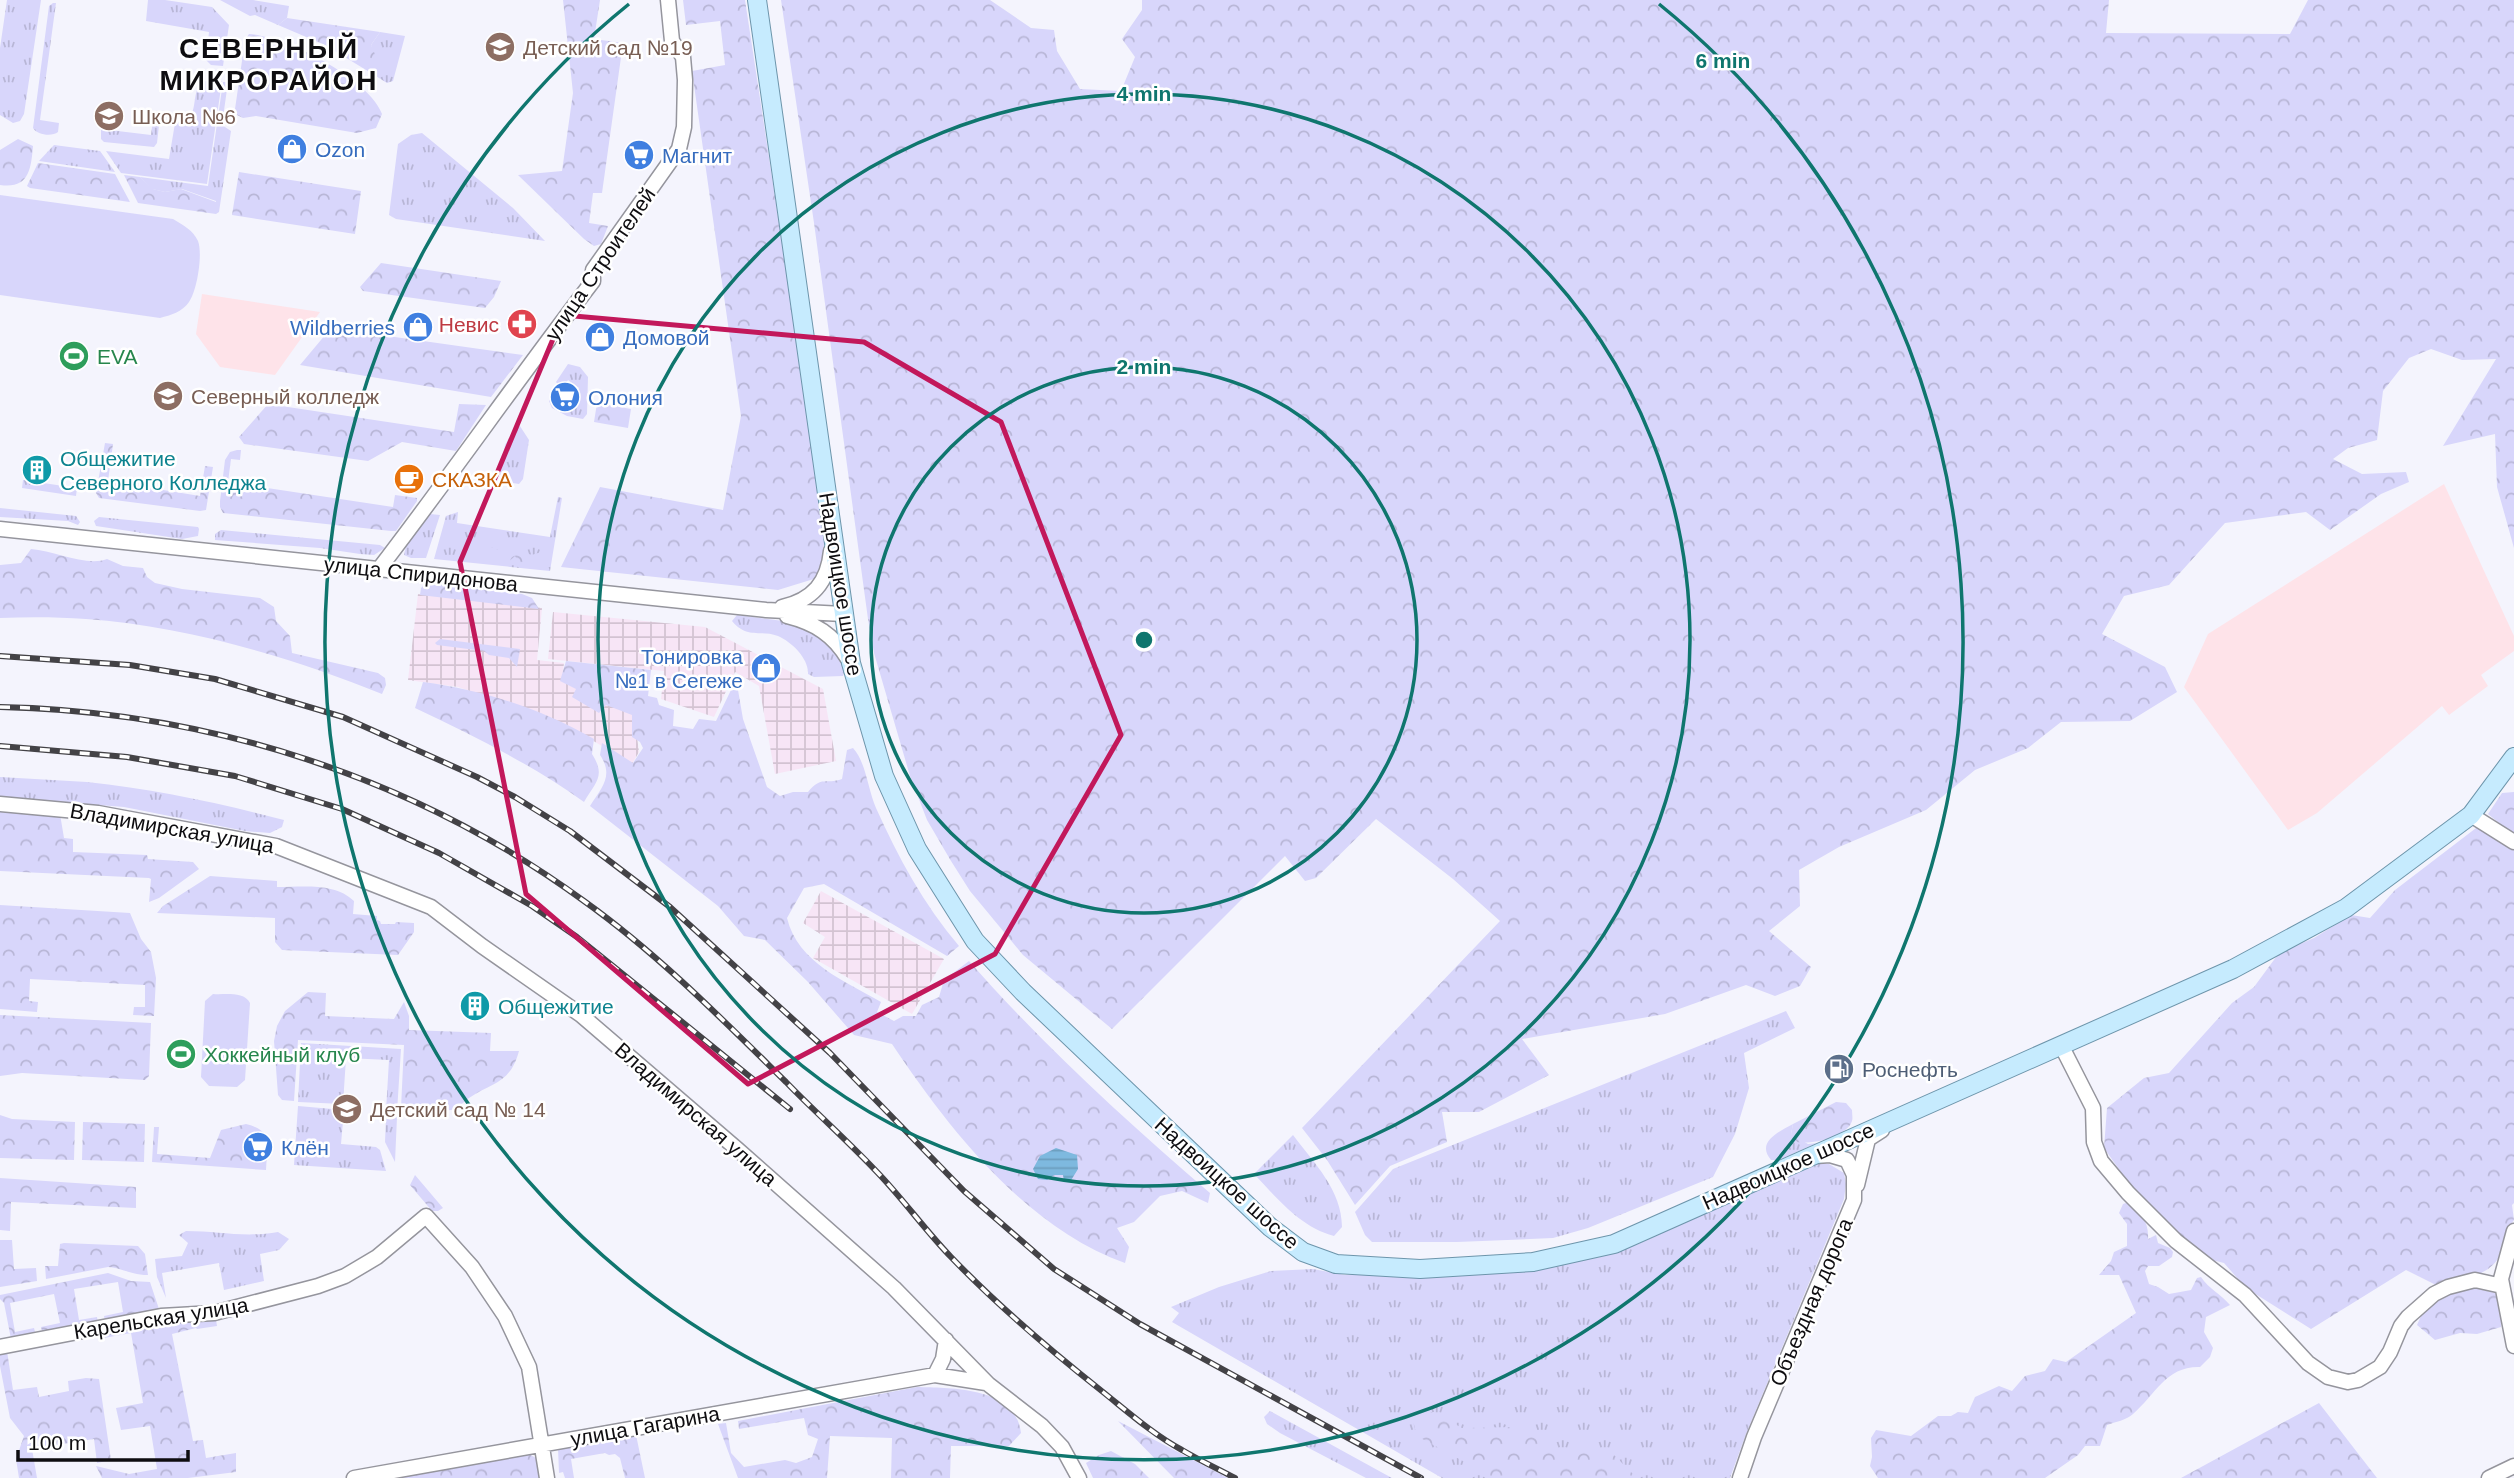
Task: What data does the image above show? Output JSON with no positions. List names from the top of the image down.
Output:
{
  "streets": {
    "main road": ["Надвоицкое шоссе"],
    "street": [
      "улица Строителей",
      "улица Спиридонова",
      "Владимирская улица",
      "Объездная дорога",
      "Карельская улица",
      "улица Гагарина"
    ]
  },
  "crossings": [
    ["улица Строителей", "улица Спиридонова"],
    ["улица Спиридонова", "Надвоицкое шоссе"],
    ["Надвоицкое шоссе", "Объездная дорога"],
    ["Владимирская улица", "улица Гагарина"],
    ["Карельская улица", "улица Гагарина"]
  ],
  "districts": ["СЕВЕРНЫЙ МИКРОРАЙОН"],
  "places": {
    "school or university": [
      "Детский сад №19",
      "Школа №6",
      "Северный колледж",
      "Детский сад № 14"
    ],
    "shop": [
      "Ozon",
      "Wildberries",
      "Домовой",
      "Тонировка №1 в Сегеже"
    ],
    "supermarket": ["Магнит", "Олония", "Клён"],
    "pharmacy": ["Невис"],
    "sports": ["EVA", "Хоккейный клуб"],
    "building": ["Общежитие Северного Колледжа", "Общежитие"],
    "cafe": ["СКАЗКА"],
    "fuel station": ["Роснефть"]
  },
  "scale_bar": "100 m",
  "rings": ["6 min", "4 min", "2 min"]
}
